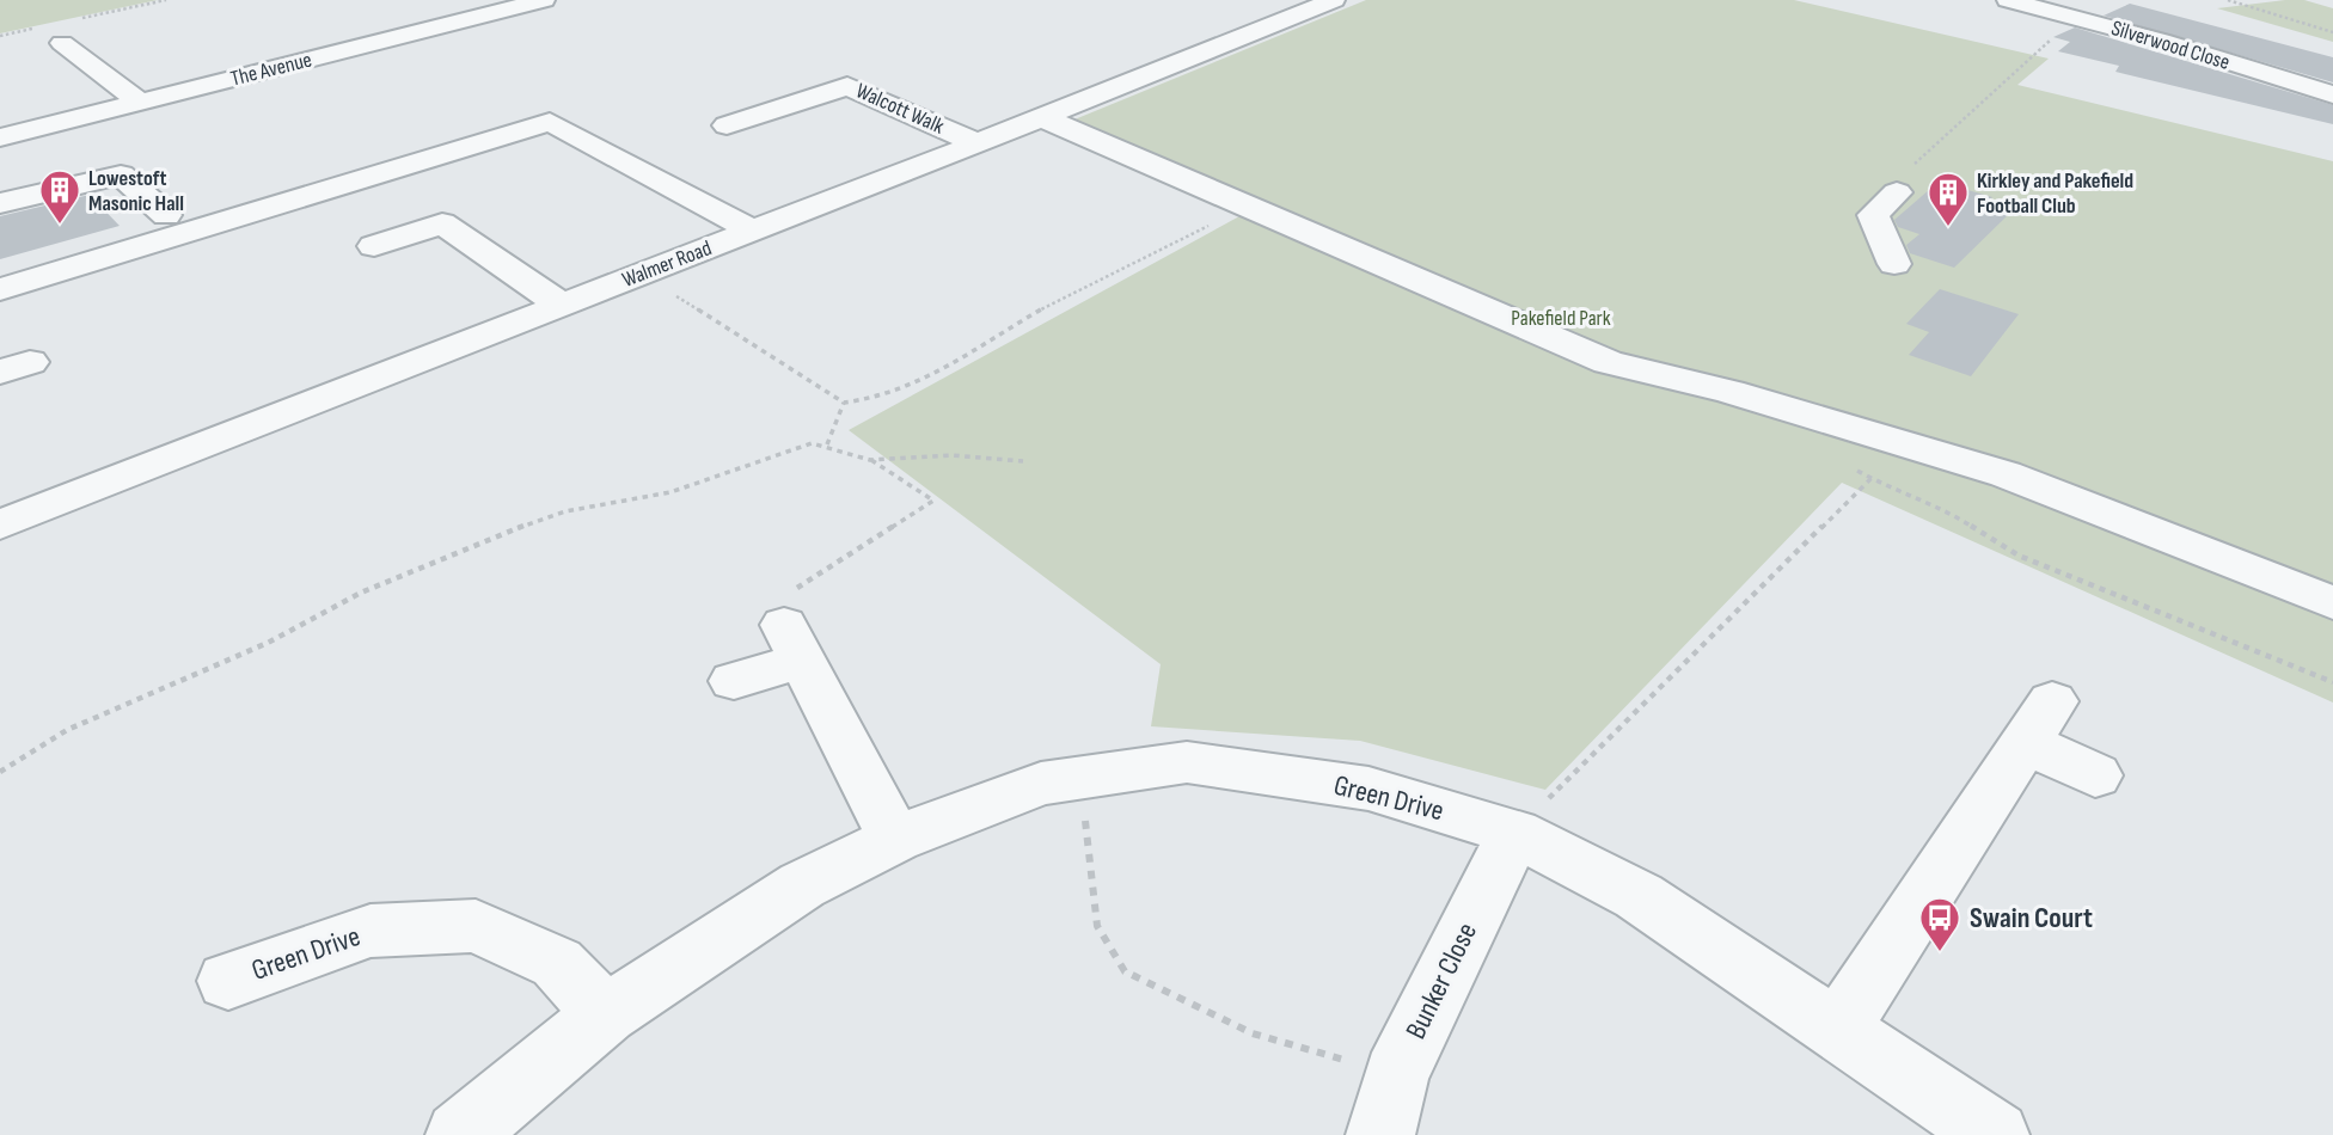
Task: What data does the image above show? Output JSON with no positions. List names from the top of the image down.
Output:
{
  "streets": {
    "street": [
      "Silverwood Close",
      "The Avenue",
      "Walcott Walk",
      "Walmer Road",
      "Green Drive",
      "Bunker Close"
    ]
  },
  "crossings": [
    ["Walcott Walk", "Walmer Road"],
    ["Green Drive", "Bunker Close"]
  ],
  "parks": ["Pakefield Park"],
  "places": {
    "building": ["Lowestoft Masonic Hall", "Kirkley and Pakefield Football Club"],
    "bus stop": ["Swain Court"]
  }
}
